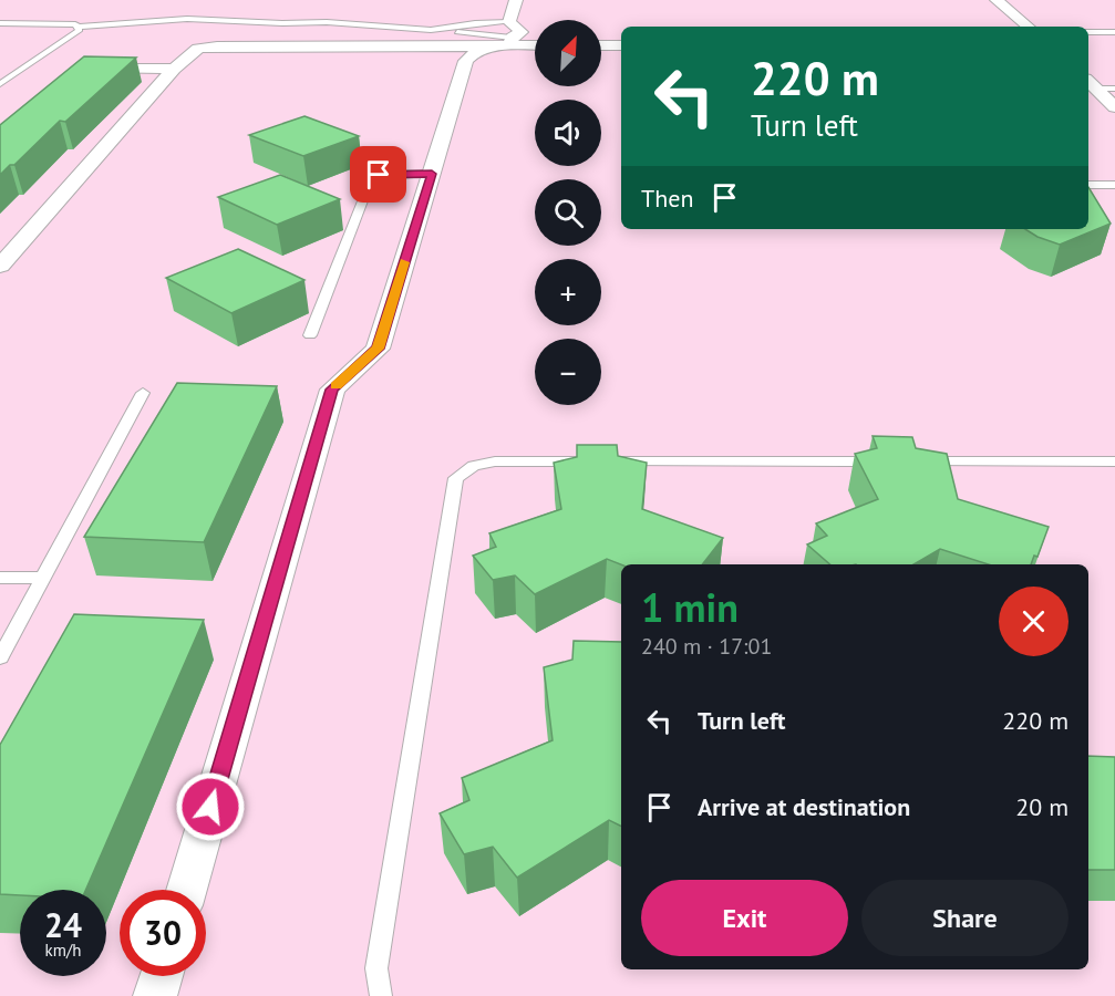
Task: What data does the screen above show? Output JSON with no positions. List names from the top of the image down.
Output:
{
  "north": "top right",
  "page": {
    "map_buttons": ["+", "−"],
    "turn": ["220 m", "Turn left"],
    "then": "Then",
    "heading": ["1 min", "240 m · 17:01"],
    "list": [
      {
        "name": "Turn left",
        "value": "220 m"
      },
      {
        "name": "Arrive at destination",
        "value": "20 m"
      }
    ],
    "buttons": ["Exit", "Share"],
    "speed": "24 km/h",
    "limit": "30"
  }
}
